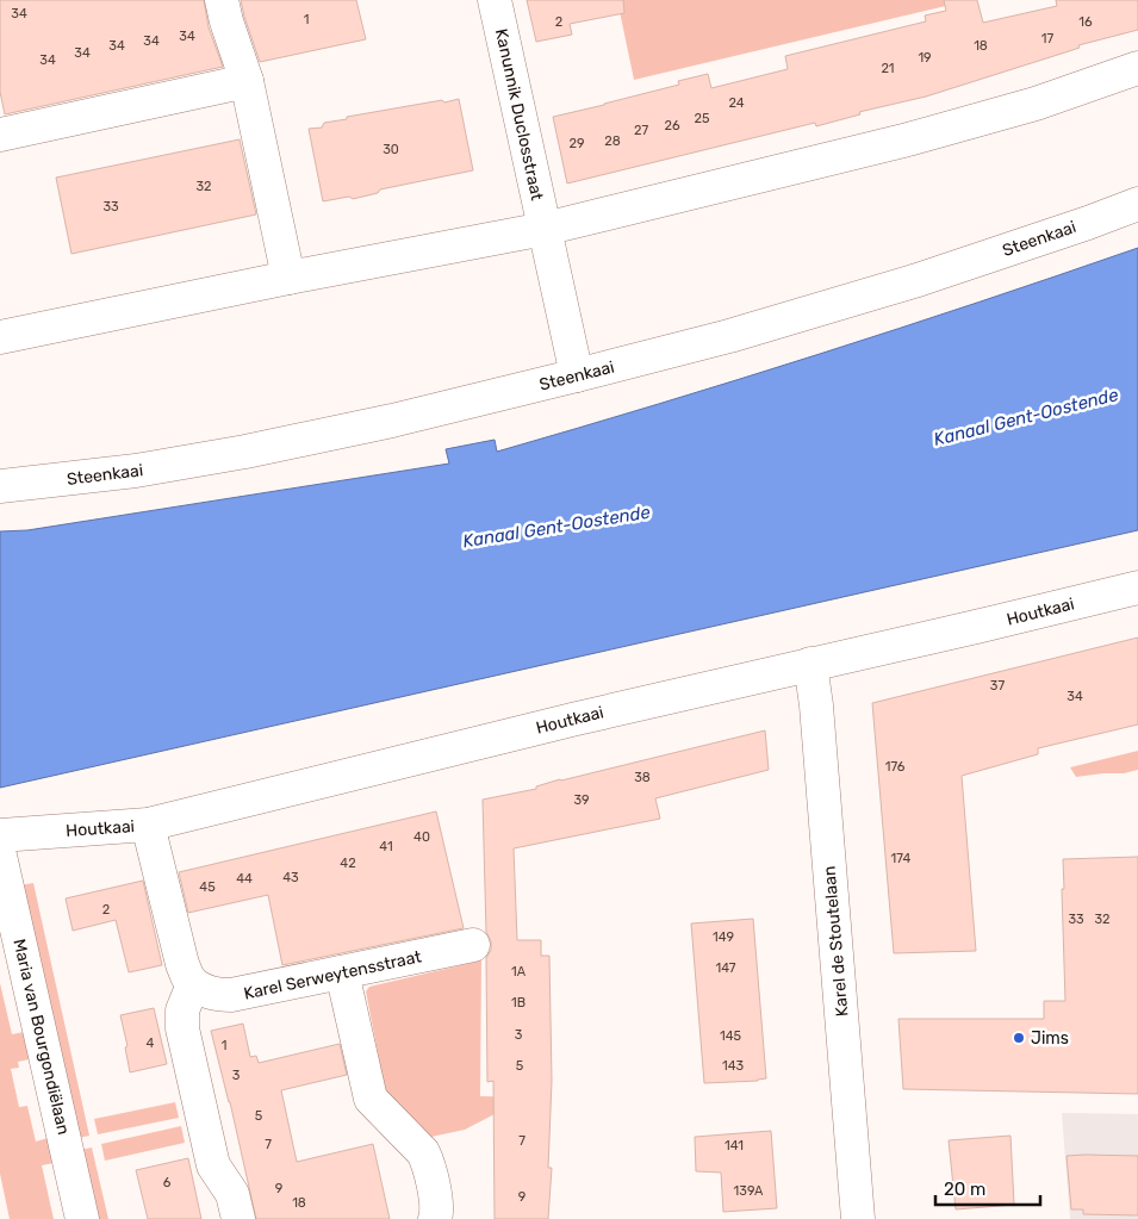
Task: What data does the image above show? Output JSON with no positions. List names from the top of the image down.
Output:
{
  "streets": {
    "street": [
      "Kanunnik Duclosstraat",
      "Steenkaai",
      "Houtkaai",
      "Karel de Stoutelaan",
      "Karel Serweytensstraat",
      "Maria van Bourgondiëlaan"
    ]
  },
  "crossings": [
    ["Kanunnik Duclosstraat", "Steenkaai"],
    ["Houtkaai", "Karel de Stoutelaan"]
  ],
  "water": ["Kanaal Gent-Oostende"],
  "places": ["Jims"],
  "house_numbers": [
    "34",
    "1",
    "2",
    "16",
    "34",
    "17",
    "34",
    "34",
    "18",
    "34",
    "19",
    "34",
    "21",
    "24",
    "25",
    "26",
    "27",
    "28",
    "29",
    "30",
    "32",
    "33",
    "37",
    "34",
    "176",
    "38",
    "39",
    "40",
    "41",
    "174",
    "42",
    "43",
    "44",
    "45",
    "2",
    "33",
    "32",
    "149",
    "147",
    "1A",
    "1B",
    "3",
    "145",
    "4",
    "1",
    "5",
    "143",
    "3",
    "5",
    "7",
    "7",
    "141",
    "6",
    "9",
    "139A",
    "9",
    "18"
  ],
  "scale_bar": "20 m"
}
